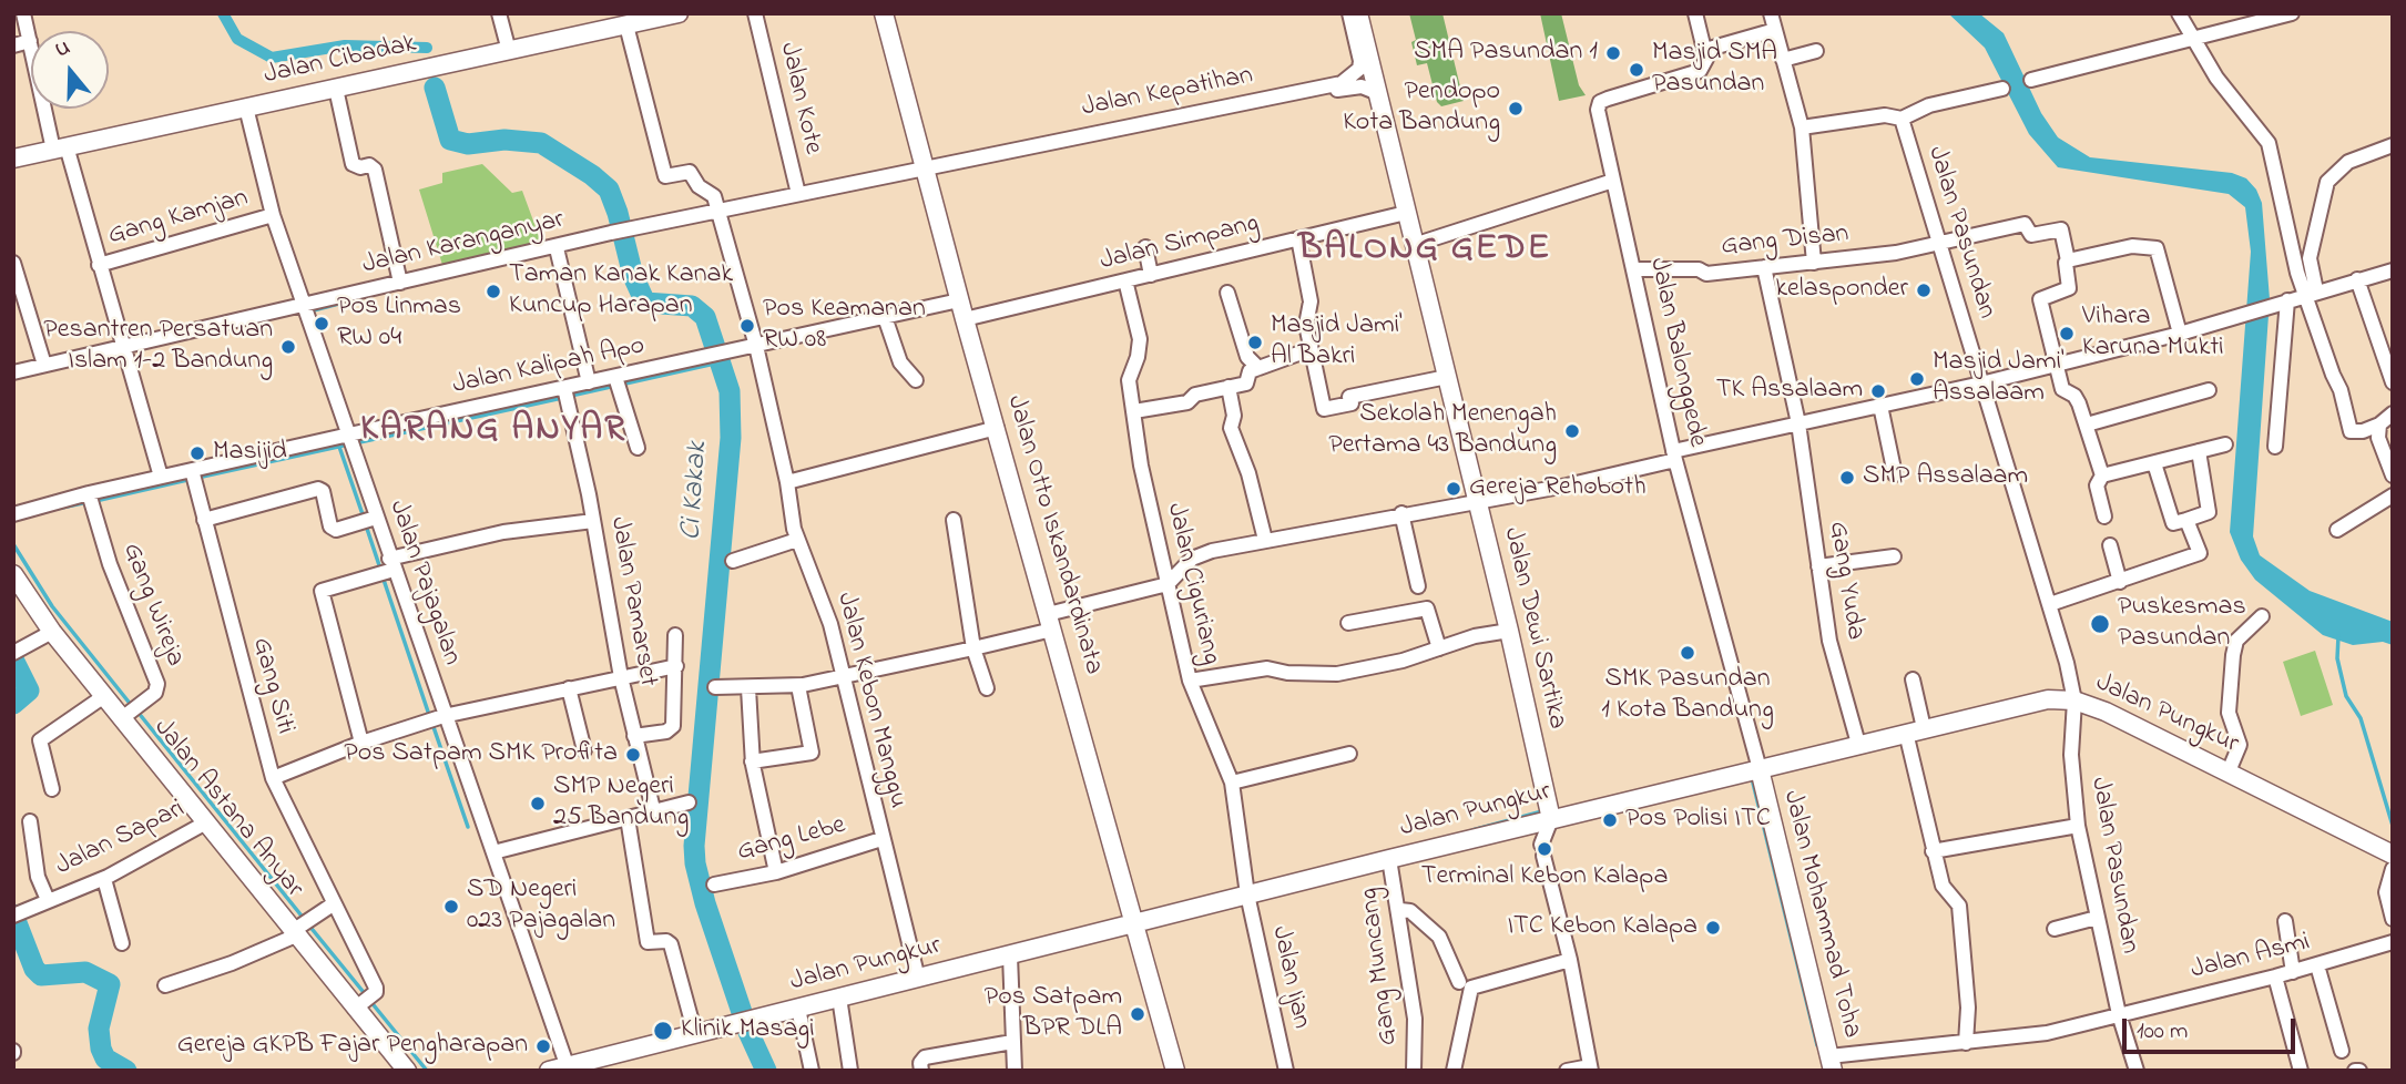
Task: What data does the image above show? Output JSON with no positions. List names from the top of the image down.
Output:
{
  "streets": {
    "main road": [
      "Jalan Cibadak",
      "Jalan Otto Iskandardinata",
      "Jalan Dewi Sartika",
      "Jalan Pungkur",
      "Jalan Astana Anyar",
      "Jalan Mohammad Toha"
    ],
    "street": [
      "Jalan Kepatihan",
      "Jalan Kote",
      "Gang Kamjan",
      "Jalan Pasundan",
      "Gang Disan",
      "Jalan Karanganyar",
      "Jalan Simpang",
      "Jalan Balonggede",
      "Jalan Kalipah Apo",
      "Gang Yuda",
      "Jalan Pajagalan",
      "Jalan Ciguriang",
      "Jalan Pamarset",
      "Gang Wireja",
      "Gang Siti",
      "Jalan Kebon Manggu",
      "Jalan Sapari",
      "Gang Lebe",
      "Jalan Asmi",
      "Gang Muncang",
      "Jalan Ijan"
    ]
  },
  "crossings": [
    ["Jalan Cibadak", "Jalan Pajagalan"],
    ["Jalan Kepatihan", "Jalan Karanganyar"],
    ["Jalan Kepatihan", "Jalan Otto Iskandardinata"],
    ["Jalan Kepatihan", "Jalan Dewi Sartika"],
    ["Jalan Kote", "Jalan Karanganyar"],
    ["Gang Kamjan", "Jalan Pajagalan"],
    ["Jalan Pasundan", "Gang Disan"],
    ["Jalan Pasundan", "Jalan Pungkur"],
    ["Jalan Pasundan", "Jalan Asmi"],
    ["Gang Disan", "Jalan Balonggede"],
    ["Gang Disan", "Gang Yuda"],
    ["Jalan Karanganyar", "Jalan Otto Iskandardinata"],
    ["Jalan Karanganyar", "Jalan Pajagalan"],
    ["Jalan Karanganyar", "Jalan Kebon Manggu"],
    ["Jalan Simpang", "Jalan Otto Iskandardinata"],
    ["Jalan Simpang", "Jalan Ciguriang"],
    ["Jalan Simpang", "Jalan Dewi Sartika"],
    ["Jalan Balonggede", "Jalan Pungkur"],
    ["Jalan Balonggede", "Jalan Mohammad Toha"],
    ["Jalan Kalipah Apo", "Jalan Otto Iskandardinata"],
    ["Jalan Kalipah Apo", "Jalan Pajagalan"],
    ["Jalan Kalipah Apo", "Jalan Pamarset"],
    ["Jalan Kalipah Apo", "Gang Wireja"],
    ["Jalan Kalipah Apo", "Gang Siti"],
    ["Jalan Kalipah Apo", "Jalan Kebon Manggu"],
    ["Jalan Otto Iskandardinata", "Jalan Pungkur"],
    ["Gang Yuda", "Jalan Pungkur"],
    ["Jalan Pajagalan", "Jalan Pungkur"],
    ["Jalan Ciguriang", "Jalan Pungkur"],
    ["Jalan Ciguriang", "Jalan Ijan"],
    ["Gang Wireja", "Jalan Astana Anyar"],
    ["Jalan Dewi Sartika", "Jalan Pungkur"],
    ["Gang Siti", "Jalan Astana Anyar"],
    ["Jalan Kebon Manggu", "Jalan Pungkur"],
    ["Jalan Kebon Manggu", "Gang Lebe"],
    ["Jalan Pungkur", "Jalan Mohammad Toha"],
    ["Jalan Pungkur", "Gang Muncang"],
    ["Jalan Pungkur", "Jalan Ijan"],
    ["Jalan Astana Anyar", "Jalan Sapari"],
    ["Jalan Mohammad Toha", "Jalan Asmi"]
  ],
  "districts": ["BALONG GEDE", "KARANG ANYAR"],
  "water": ["Ci Kakak"],
  "places": [
    "SMA Pasundan 1",
    "Masjid SMA Pasundan",
    "Pendopo Kota Bandung",
    "kelasponder",
    "Taman Kanak Kanak Kuncup Harapan",
    "Pos Linmas RW 04",
    "Pos Keamanan RW 08",
    "Vihara Karuna Mukti",
    "Masjid Jami' Al Bakri",
    "Pesantren Persatuan Islam 1-2 Bandung",
    "Masjid Jami' Assalaam",
    "TK Assalaam",
    "Sekolah Menengah Pertama 43 Bandung",
    "Masijid",
    "SMP Assalaam",
    "Gereja Rehoboth",
    "Puskesmas Pasundan",
    "SMK Pasundan 1 Kota Bandung",
    "Pos Satpam SMK Profita",
    "SMP Negeri 25 Bandung",
    "Pos Polisi ITC",
    "Terminal Kebon Kalapa",
    "SD Negeri 023 Pajagalan",
    "ITC Kebon Kalapa",
    "Pos Satpam BPR DLA",
    "Klinik Masagi",
    "Gereja GKPB Fajar Pengharapan"
  ],
  "scale_bar": "100 m",
  "north": "top"
}
